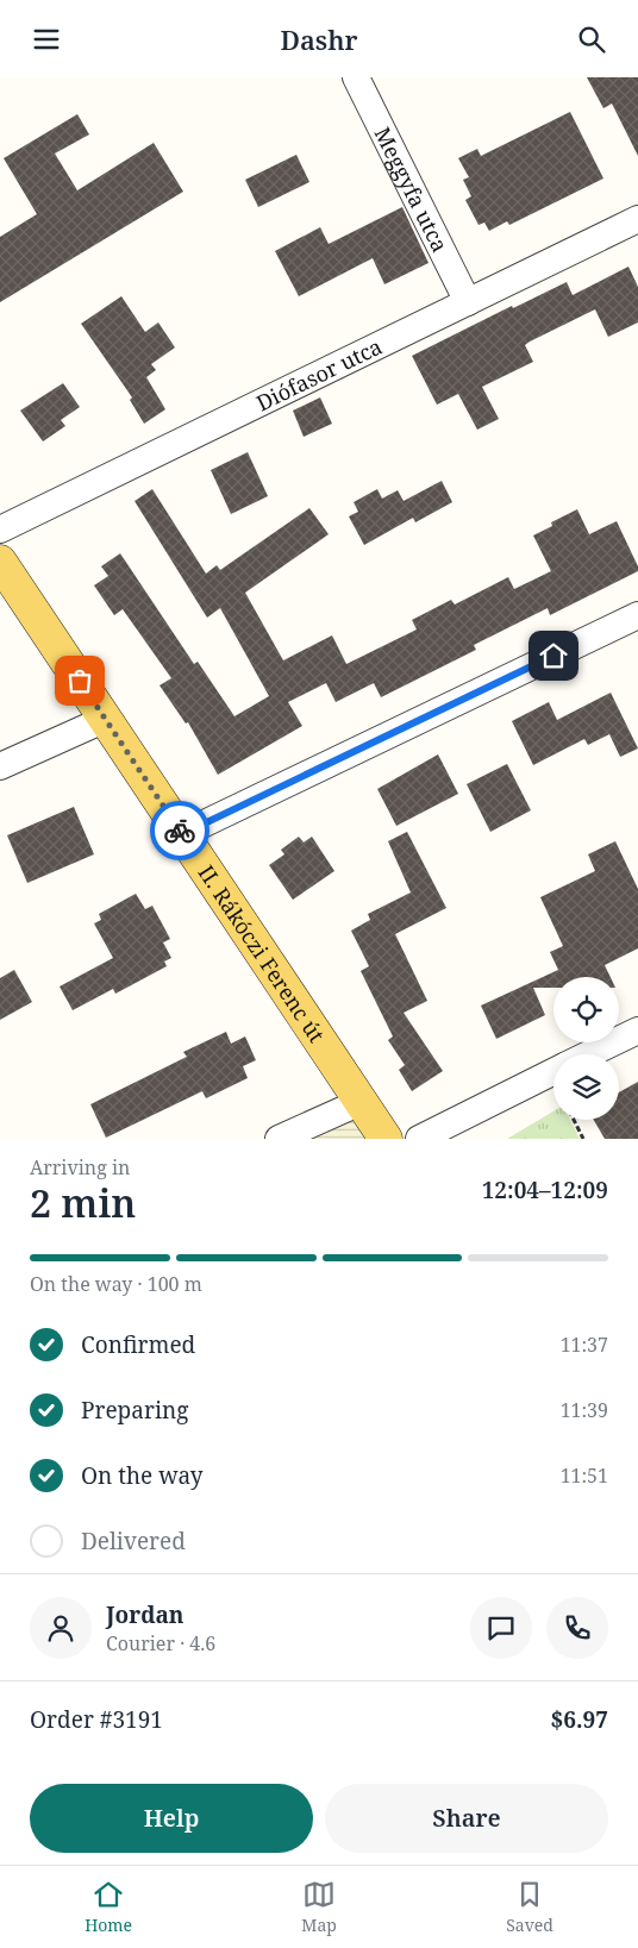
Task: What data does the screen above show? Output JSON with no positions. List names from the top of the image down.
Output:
{
  "streets": {
    "main road": ["II. Rákóczi Ferenc út"],
    "street": ["Meggyfa utca", "Diófasor utca"]
  },
  "crossings": [
    ["Meggyfa utca", "Diófasor utca"]
  ],
  "page": {
    "header": "Dashr",
    "heading": ["2 min", "Arriving in", "12:04–12:09"],
    "panel": [
      "Jordan",
      "Courier · 4.6",
      "Order #3191",
      "$6.97"
    ],
    "bar": "On the way · 100 m",
    "list": [
      ["Confirmed", "11:37"],
      ["Preparing", "11:39"],
      ["On the way", "11:51"],
      "Delivered"
    ],
    "buttons": ["Help", "Share"],
    "tabs": ["Home", "Map", "Saved"]
  }
}
